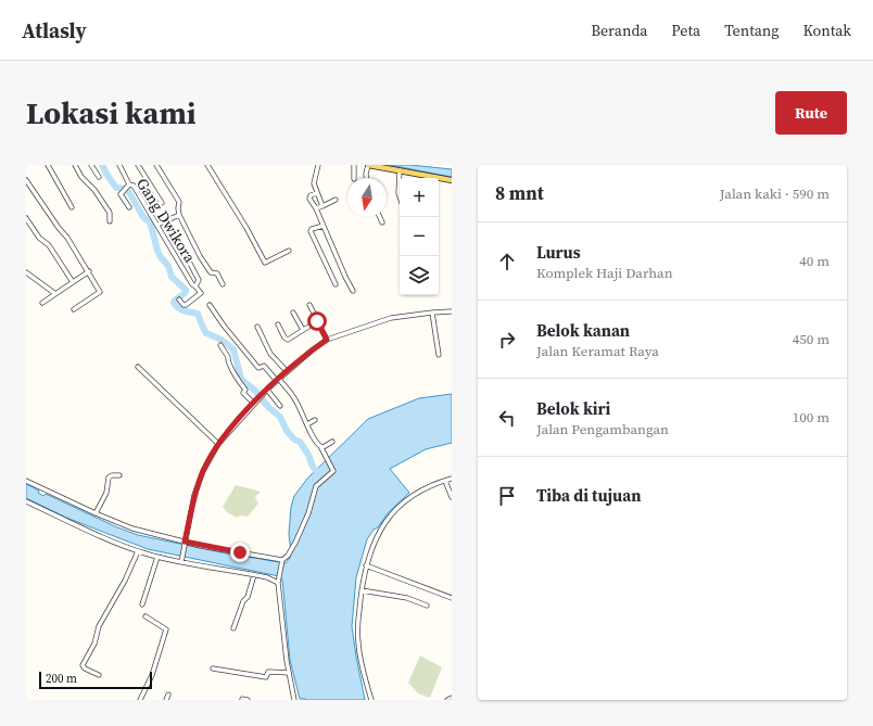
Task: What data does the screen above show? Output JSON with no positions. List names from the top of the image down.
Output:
{
  "streets": {
    "street": ["Gang Dwikora"]
  },
  "scale_bar": "200 m",
  "north": "bottom",
  "page": {
    "header": "Atlasly",
    "nav": [
      "Beranda",
      "Peta",
      "Tentang",
      "Kontak"
    ],
    "buttons": "Rute",
    "title": "Lokasi kami",
    "heading": ["8 mnt", "Jalan kaki · 590 m"],
    "map_buttons": ["+", "−"],
    "list": [
      ["Lurus", "Komplek Haji Darhan", "40 m"],
      ["Belok kanan", "Jalan Keramat Raya", "450 m"],
      ["Belok kiri", "Jalan Pengambangan", "100 m"],
      "Tiba di tujuan"
    ],
    "scale": "200 m"
  }
}
